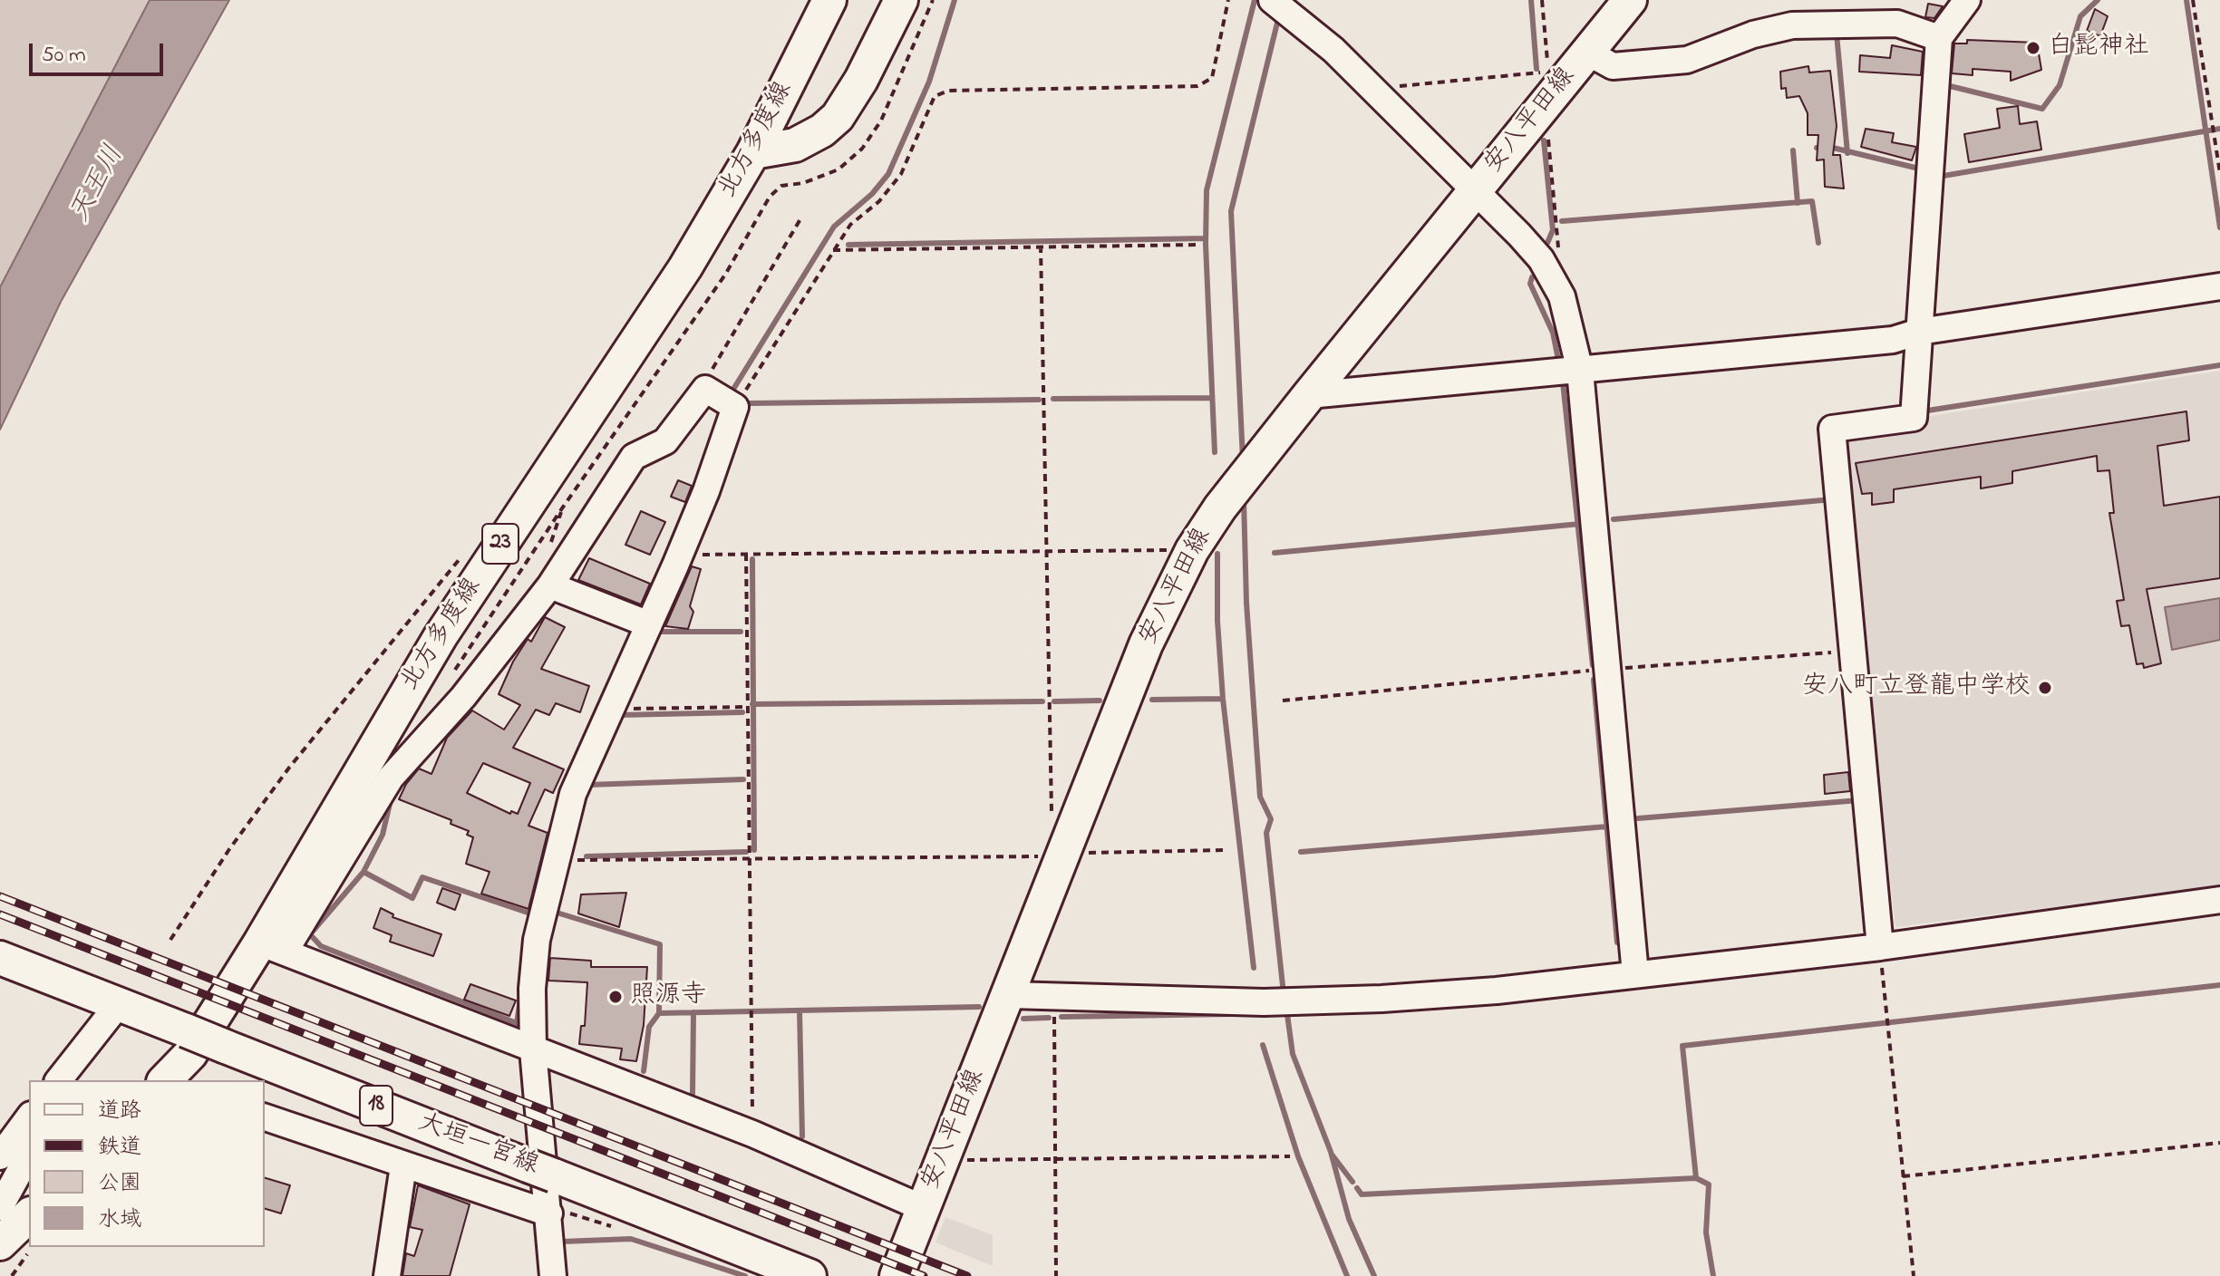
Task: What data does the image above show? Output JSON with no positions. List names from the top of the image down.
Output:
{
  "streets": {
    "main road": [
      "安八平田線",
      "北方多度線",
      "23",
      "18",
      "大垣一宮線"
    ]
  },
  "crossings": [
    ["18", "大垣一宮線"]
  ],
  "water": ["天王川"],
  "places": ["白髭神社", "安八町立登龍中学校", "照源寺"],
  "legend": [
    "道路",
    "鉄道",
    "公園",
    "水域"
  ],
  "scale_bar": "50 m"
}
